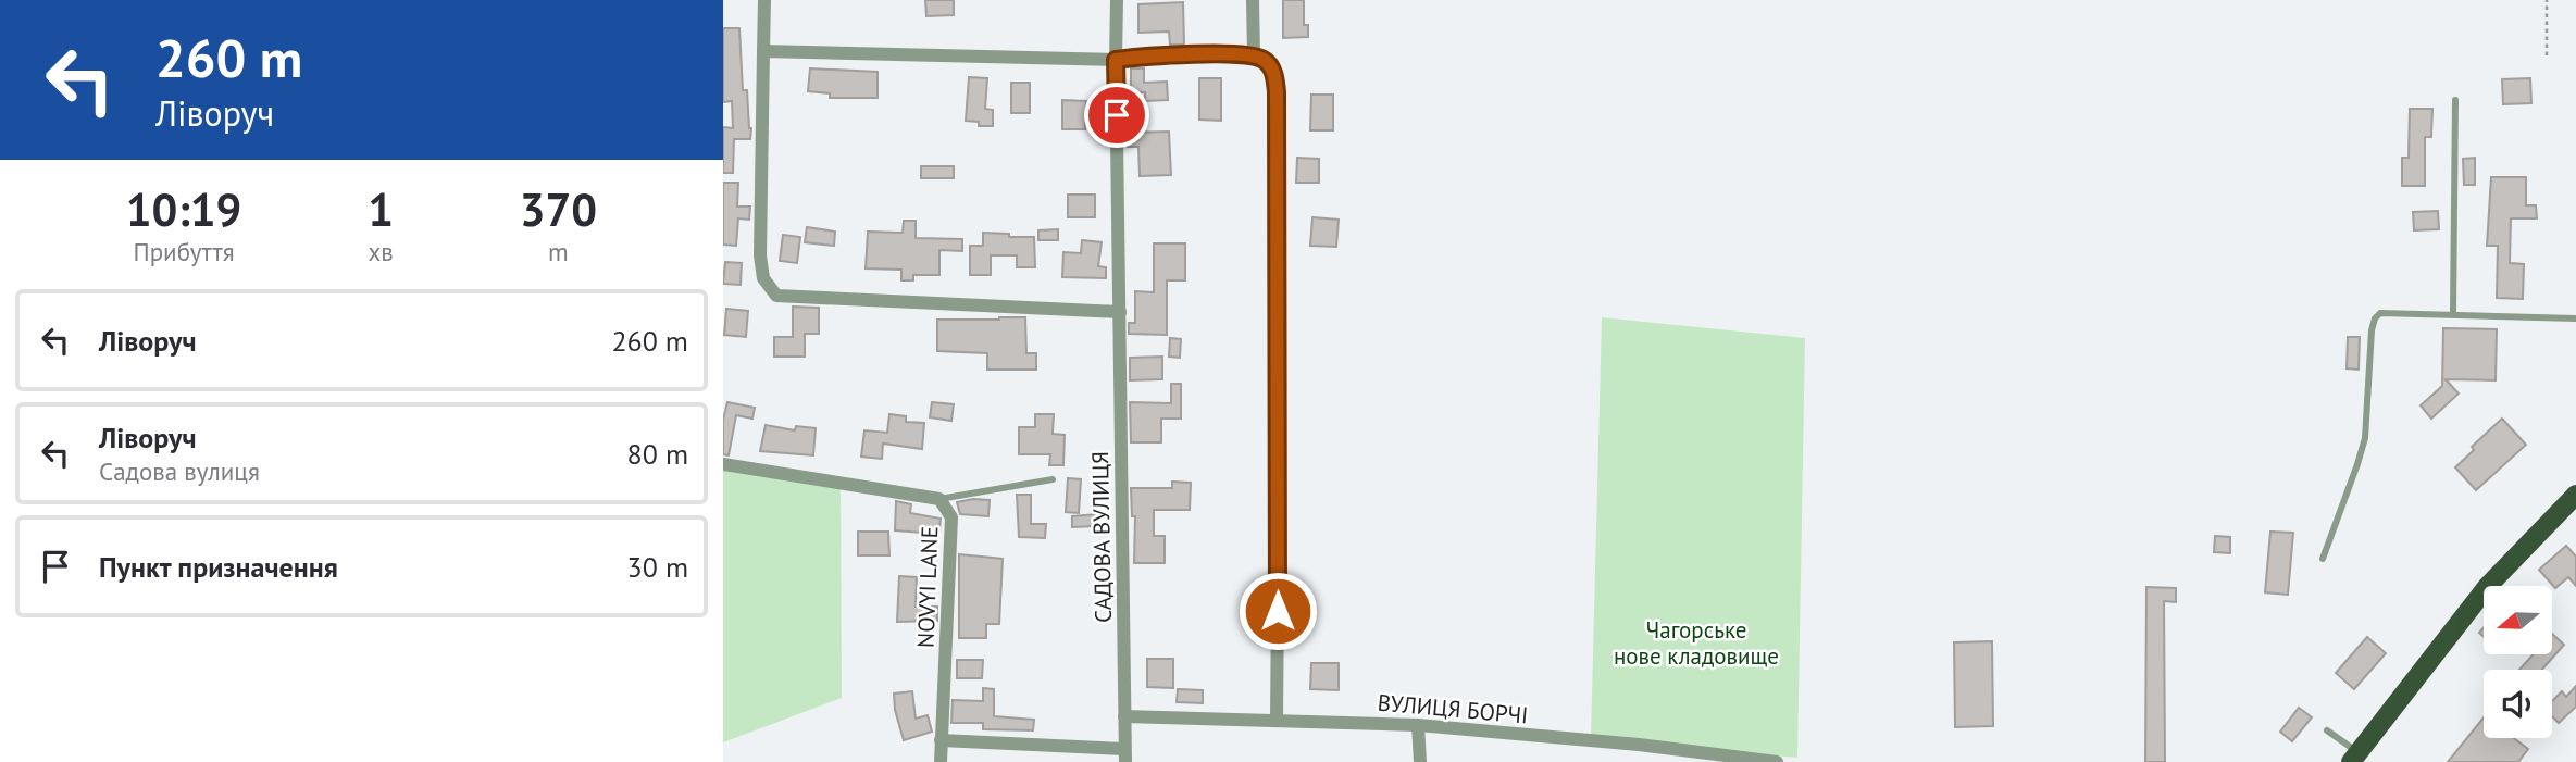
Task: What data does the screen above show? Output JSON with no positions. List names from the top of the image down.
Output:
{
  "streets": {
    "street": ["САДОВА ВУЛИЦЯ", "NOVYI LANE", "ВУЛИЦЯ БОРЧІ"]
  },
  "crossings": [
    ["САДОВА ВУЛИЦЯ", "ВУЛИЦЯ БОРЧІ"]
  ],
  "parks": ["Чагорське нове кладовище"],
  "north": "left",
  "page": {
    "turn": ["260 m", "Ліворуч"],
    "eta": [
      "10:19",
      "Прибуття",
      "1",
      "хв",
      "370",
      "m"
    ],
    "list": [
      {
        "name": "Ліворуч",
        "value": "260 m"
      },
      {
        "name": "Ліворуч",
        "note": "Садова вулиця",
        "value": "80 m"
      },
      {
        "name": "Пункт призначення",
        "value": "30 m"
      }
    ]
  }
}
